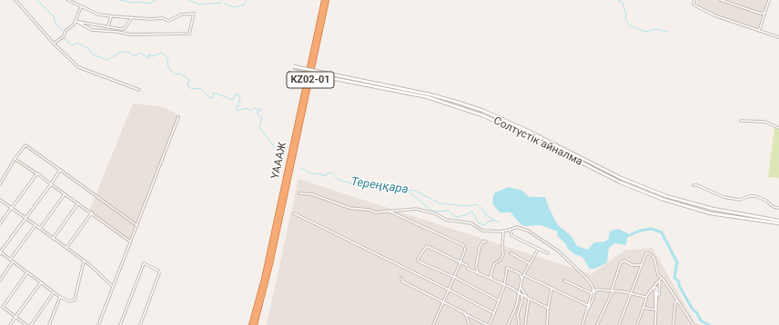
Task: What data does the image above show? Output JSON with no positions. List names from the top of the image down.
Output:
{
  "streets": {
    "highway": ["KZ02-01", "ҮАААЖ"],
    "street": ["Солтүстік айналма"]
  },
  "water": ["Тереңқара"]
}
